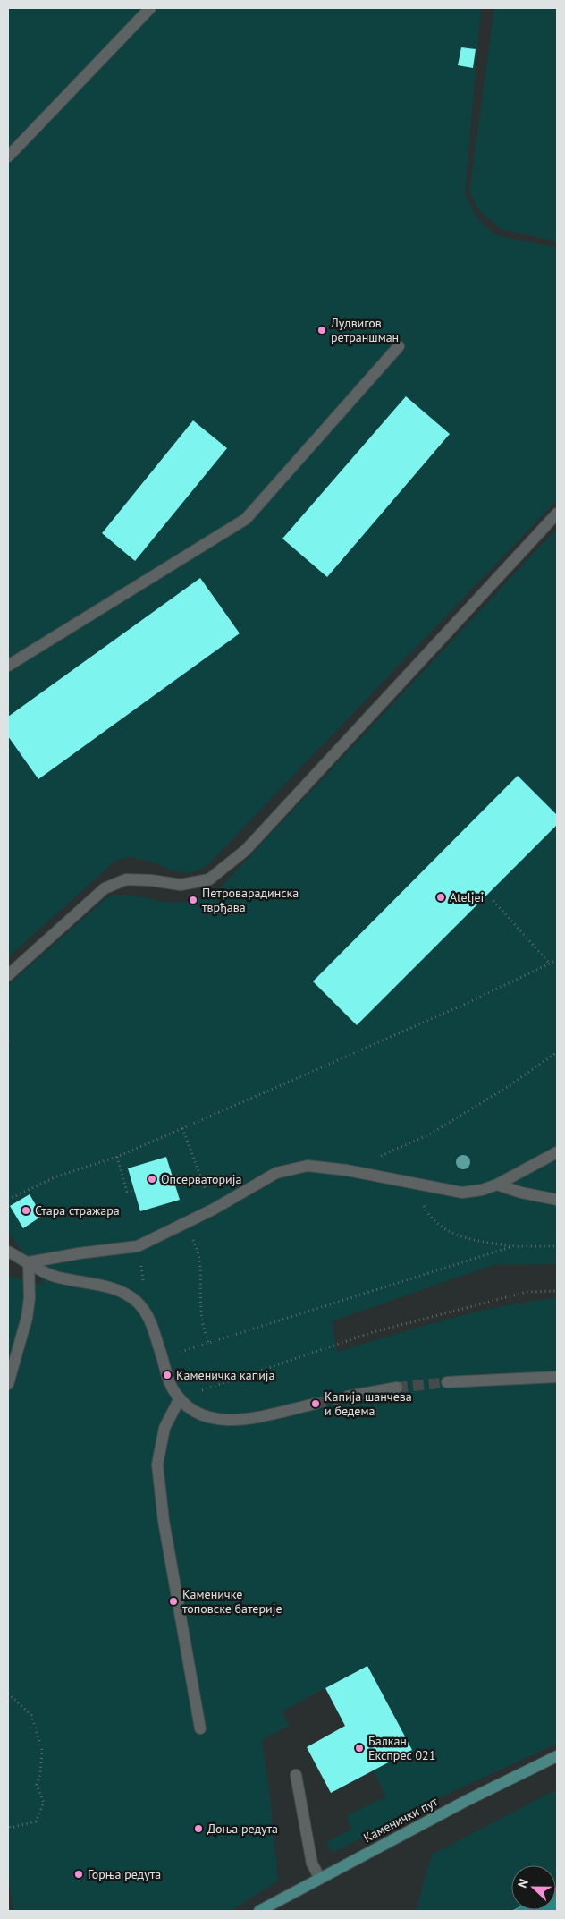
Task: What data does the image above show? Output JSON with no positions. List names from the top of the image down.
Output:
{
  "streets": {
    "main road": ["Каменички пут"]
  },
  "places": [
    "Лудвигов ретраншман",
    "Ateljei",
    "Петроварадинска тврђава",
    "Опсерваторија",
    "Стара стражара",
    "Каменичка капија",
    "Капија шанчева и бедема",
    "Каменичке топовске батерије",
    "Балкан Експрес 021",
    "Доња редута",
    "Горња редута"
  ],
  "north": "left"
}
